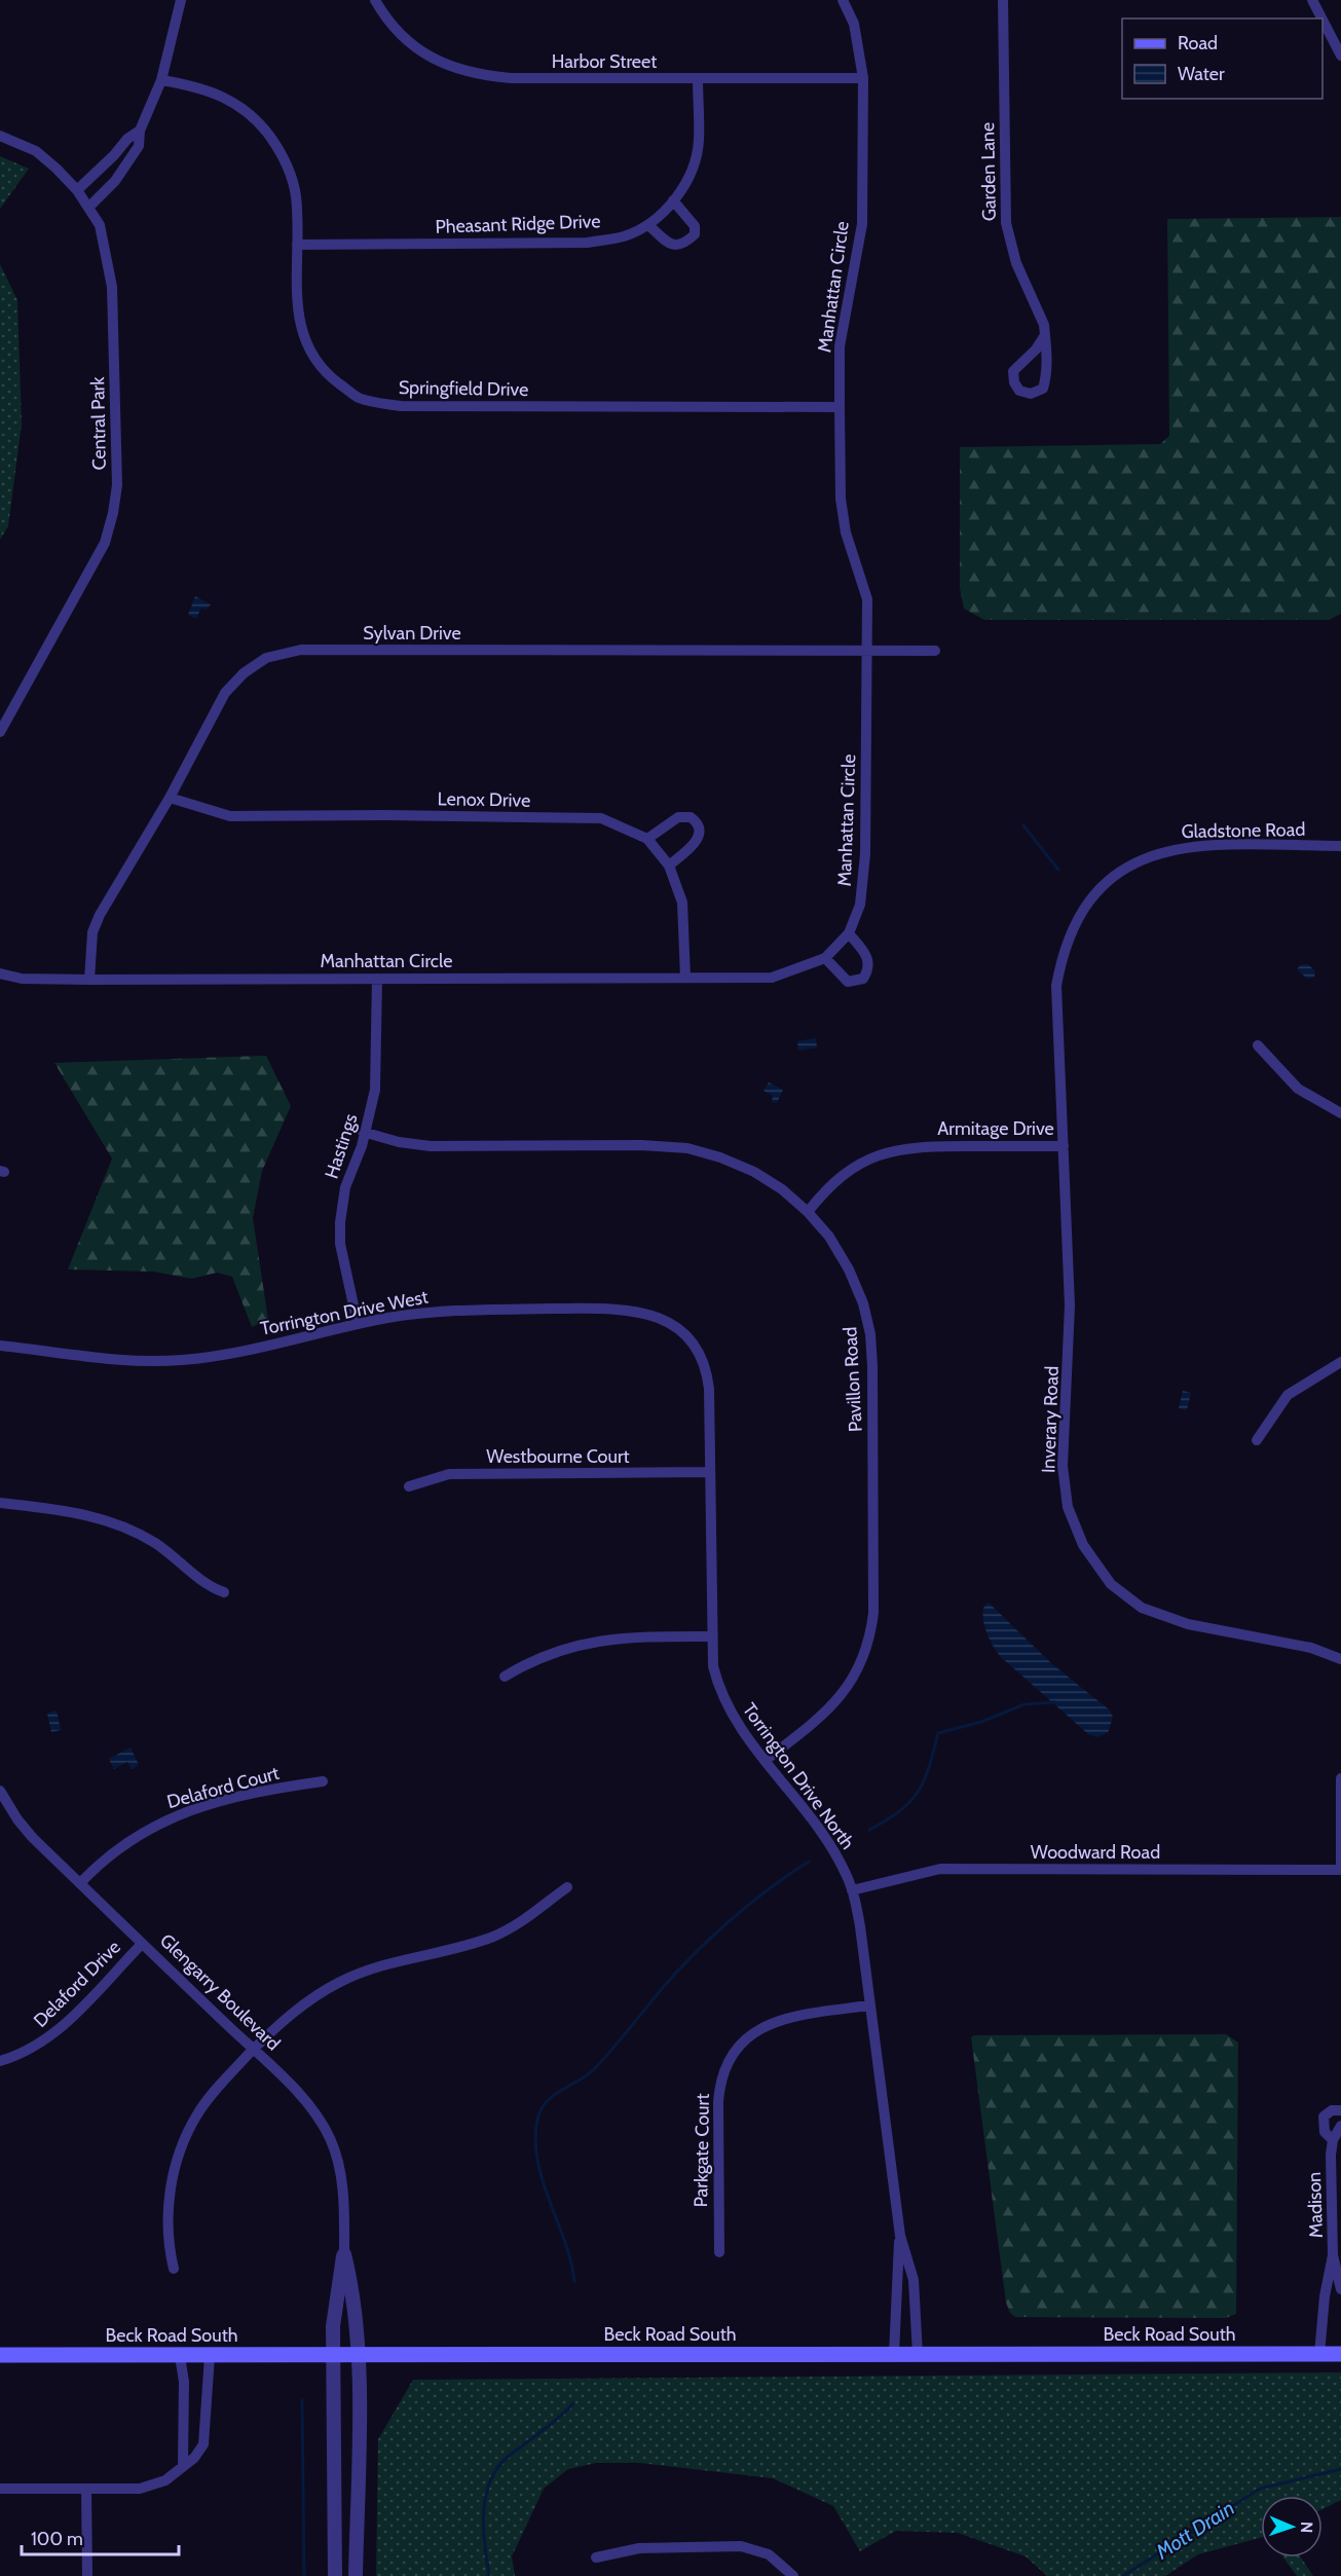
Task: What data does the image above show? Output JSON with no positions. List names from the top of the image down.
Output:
{
  "streets": {
    "main road": ["Beck Road South"],
    "street": [
      "Harbor Street",
      "Garden Lane",
      "Pheasant Ridge Drive",
      "Manhattan Circle",
      "Springfield Drive",
      "Central Park",
      "Sylvan Drive",
      "Lenox Drive",
      "Gladstone Road",
      "Armitage Drive",
      "Hastings",
      "Torrington Drive West",
      "Pavillon Road",
      "Inverary Road",
      "Westbourne Court",
      "Torrington Drive North",
      "Delaford Court",
      "Woodward Road",
      "Delaford Drive",
      "Glengarry Boulevard",
      "Parkgate Court",
      "Madison"
    ]
  },
  "crossings": [
    ["Harbor Street", "Pheasant Ridge Drive"],
    ["Harbor Street", "Manhattan Circle"],
    ["Pheasant Ridge Drive", "Springfield Drive"],
    ["Manhattan Circle", "Springfield Drive"],
    ["Manhattan Circle", "Sylvan Drive"],
    ["Manhattan Circle", "Lenox Drive"],
    ["Manhattan Circle", "Hastings"],
    ["Sylvan Drive", "Lenox Drive"],
    ["Gladstone Road", "Armitage Drive"],
    ["Armitage Drive", "Pavillon Road"],
    ["Armitage Drive", "Inverary Road"],
    ["Hastings", "Torrington Drive West"],
    ["Hastings", "Pavillon Road"],
    ["Torrington Drive West", "Torrington Drive North"],
    ["Pavillon Road", "Torrington Drive North"],
    ["Westbourne Court", "Torrington Drive North"],
    ["Torrington Drive North", "Woodward Road"],
    ["Torrington Drive North", "Parkgate Court"],
    ["Torrington Drive North", "Beck Road South"],
    ["Delaford Court", "Glengarry Boulevard"],
    ["Delaford Drive", "Glengarry Boulevard"],
    ["Glengarry Boulevard", "Beck Road South"],
    ["Madison", "Beck Road South"]
  ],
  "water": ["Mott Drain"],
  "legend": ["Road", "Water"],
  "scale_bar": "100 m",
  "north": "right"
}
